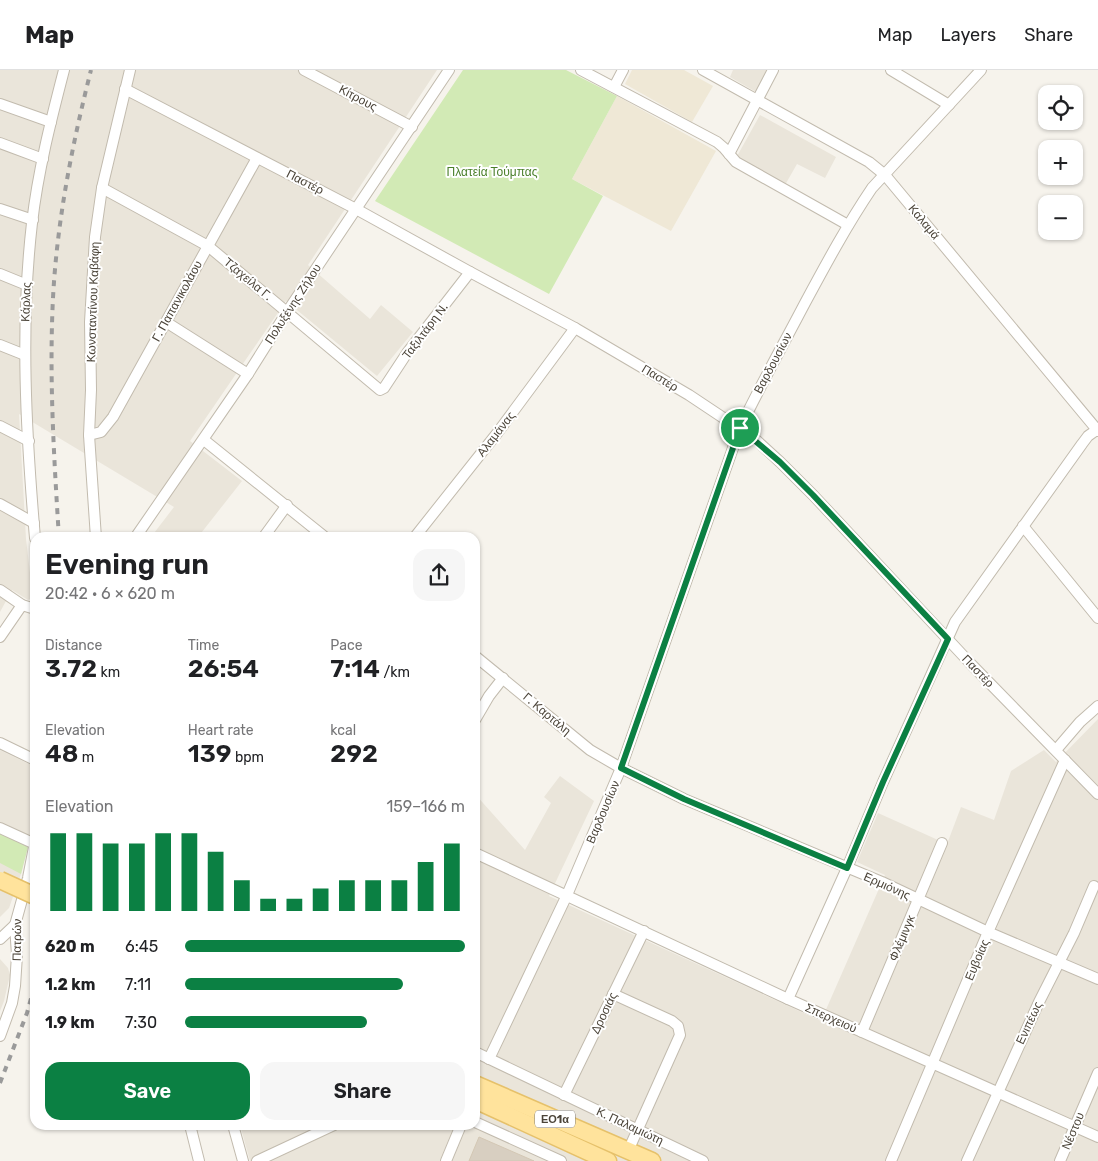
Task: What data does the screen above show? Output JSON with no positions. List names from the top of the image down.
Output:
{
  "streets": {
    "main road": ["ΕΟ1α"],
    "street": [
      "Κίτρους",
      "Παστέρ",
      "Καλαμά",
      "Τζαχείλα Γ.",
      "Γ. Παπανικολάου",
      "Κάρλας",
      "Κωνσταντίνου Καβάφη",
      "Πολυξένης Ζήλου",
      "Ταξιλτάρη Ν.",
      "Βαρδουσίων",
      "Αλαμάνας",
      "Γ. Καρτάλη",
      "Ερμιόνης",
      "Φλέμινγκ",
      "Πατρών",
      "Ευβοίας",
      "Δροσιάς",
      "Σπερχειού",
      "Ενιπέως",
      "Κ. Παλαμιώτη",
      "Νέστου"
    ]
  },
  "crossings": [
    ["Κίτρους", "Πολυξένης Ζήλου"],
    ["Παστέρ", "Γ. Παπανικολάου"],
    ["Παστέρ", "Κωνσταντίνου Καβάφη"],
    ["Παστέρ", "Πολυξένης Ζήλου"],
    ["Παστέρ", "Ταξιλτάρη Ν."],
    ["Παστέρ", "Βαρδουσίων"],
    ["Παστέρ", "Αλαμάνας"],
    ["Παστέρ", "Ευβοίας"],
    ["Καλαμά", "Βαρδουσίων"],
    ["Τζαχείλα Γ.", "Γ. Παπανικολάου"],
    ["Τζαχείλα Γ.", "Κωνσταντίνου Καβάφη"],
    ["Τζαχείλα Γ.", "Πολυξένης Ζήλου"],
    ["Τζαχείλα Γ.", "Ταξιλτάρη Ν."],
    ["Γ. Παπανικολάου", "Κωνσταντίνου Καβάφη"],
    ["Βαρδουσίων", "Γ. Καρτάλη"],
    ["Βαρδουσίων", "Ερμιόνης"],
    ["Βαρδουσίων", "Σπερχειού"],
    ["Βαρδουσίων", "Κ. Παλαμιώτη"],
    ["Γ. Καρτάλη", "Ερμιόνης"],
    ["Ερμιόνης", "Φλέμινγκ"],
    ["Ερμιόνης", "Ευβοίας"],
    ["Ερμιόνης", "Ενιπέως"],
    ["Φλέμινγκ", "Σπερχειού"],
    ["Ευβοίας", "Σπερχειού"],
    ["Δροσιάς", "Σπερχειού"],
    ["Δροσιάς", "Κ. Παλαμιώτη"],
    ["Σπερχειού", "Ενιπέως"],
    ["Σπερχειού", "Νέστου"]
  ],
  "parks": ["Πλατεία Τούμπας"],
  "page": {
    "header": "Map",
    "nav": ["Map", "Layers", "Share"],
    "map_buttons": ["+", "−"],
    "heading": ["Evening run", "20:42 · 6 × 620 m"],
    "stats": [
      ["Distance", "3.72 km"],
      ["Time", "26:54"],
      ["Pace", "7:14 /km"],
      ["Elevation", "48 m"],
      ["Heart rate", "139 bpm"],
      ["kcal", "292"]
    ],
    "chart": ["Elevation", "159–166 m"],
    "list": [
      {
        "name": "620 m",
        "note": "6:45"
      },
      {
        "name": "1.2 km",
        "note": "7:11"
      },
      {
        "name": "1.9 km",
        "note": "7:30"
      }
    ],
    "buttons": ["Save", "Share"]
  }
}
